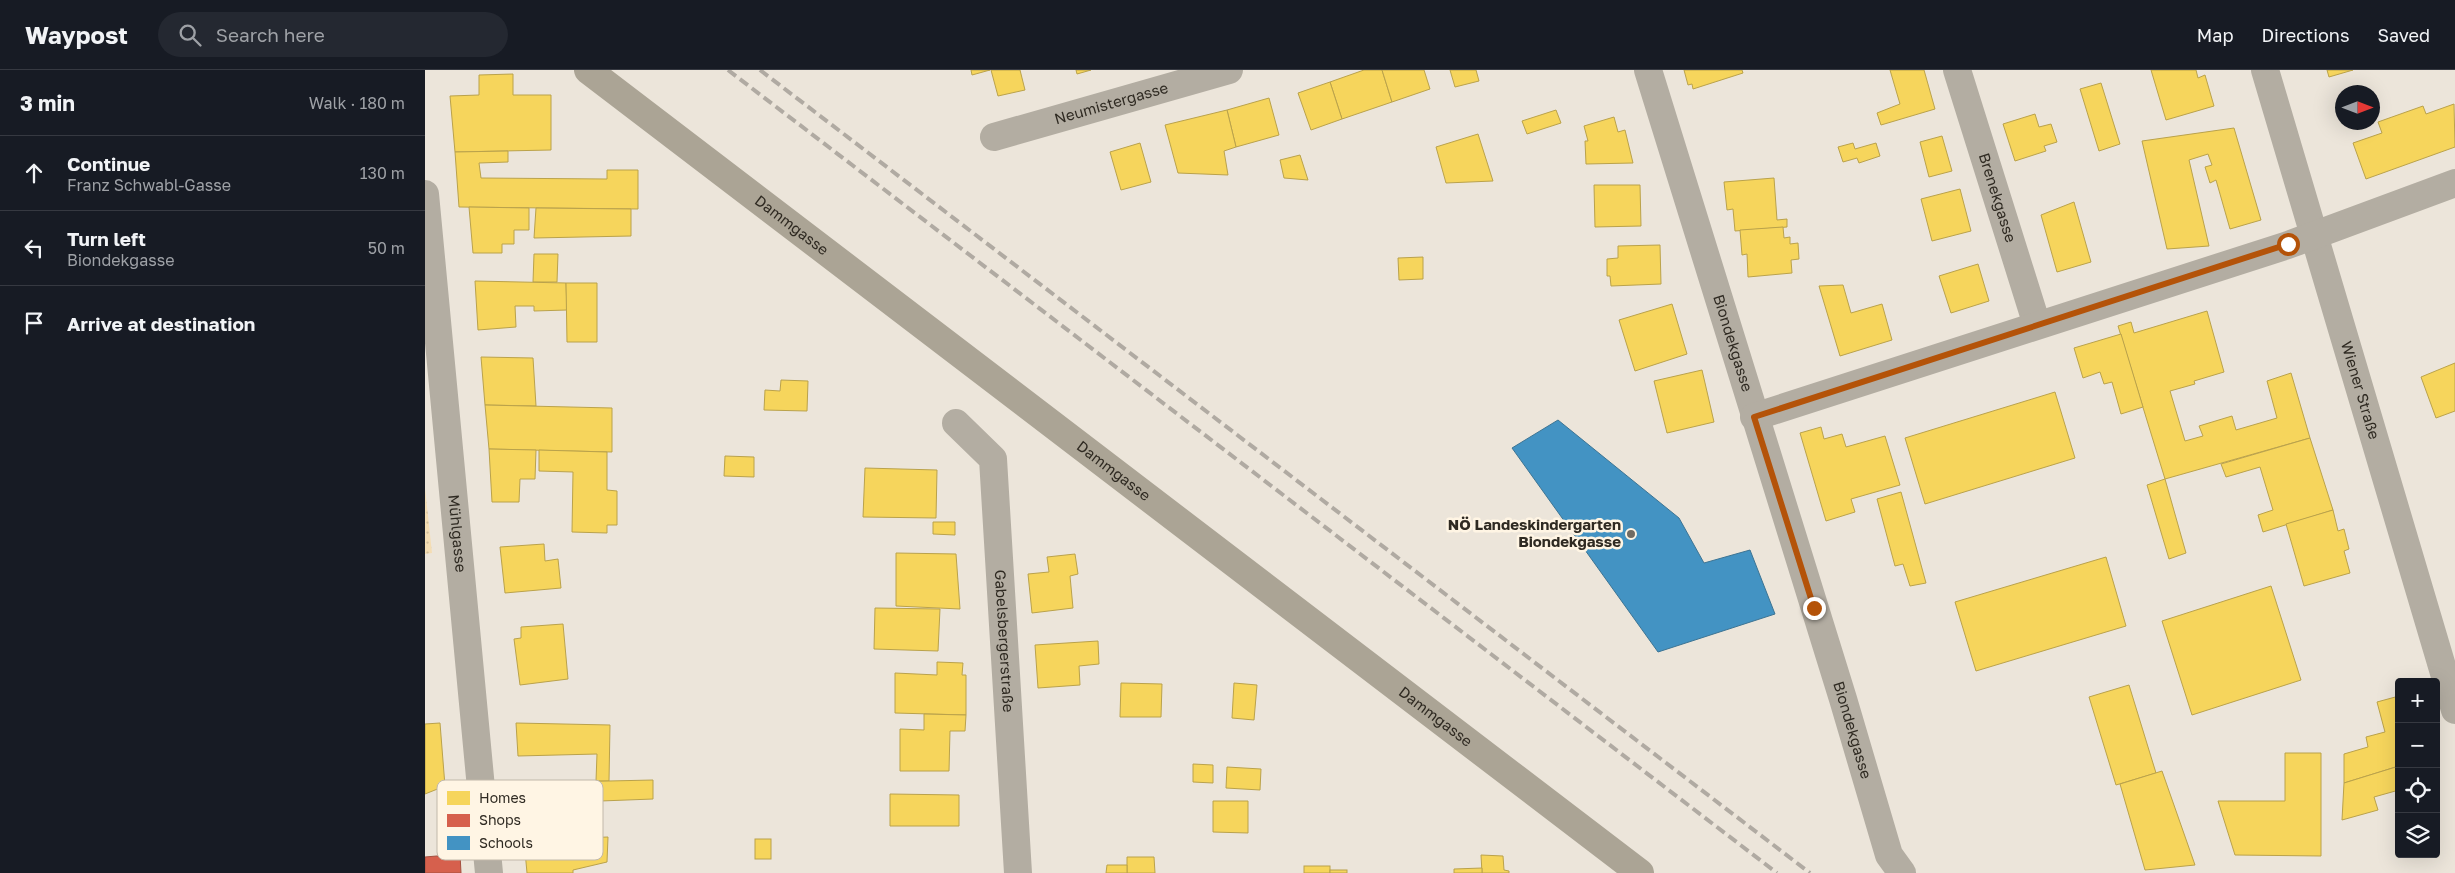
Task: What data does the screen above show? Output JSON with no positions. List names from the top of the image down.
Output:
{
  "streets": {
    "main road": ["Dammgasse"],
    "street": [
      "Neumistergasse",
      "Brenekgasse",
      "Biondekgasse",
      "Wiener Straße",
      "Mühlgasse",
      "Gabelsbergerstraße"
    ]
  },
  "places": ["NÖ Landeskindergarten Biondekgasse"],
  "legend": ["Homes", "Shops", "Schools"],
  "north": "right",
  "page": {
    "header": "Waypost",
    "search": "Search here",
    "nav": ["Map", "Directions", "Saved"],
    "heading": ["3 min", "Walk · 180 m"],
    "list": [
      ["Continue", "Franz Schwabl-Gasse", "130 m"],
      ["Turn left", "Biondekgasse", "50 m"],
      "Arrive at destination"
    ],
    "map_buttons": ["+", "−"]
  }
}
